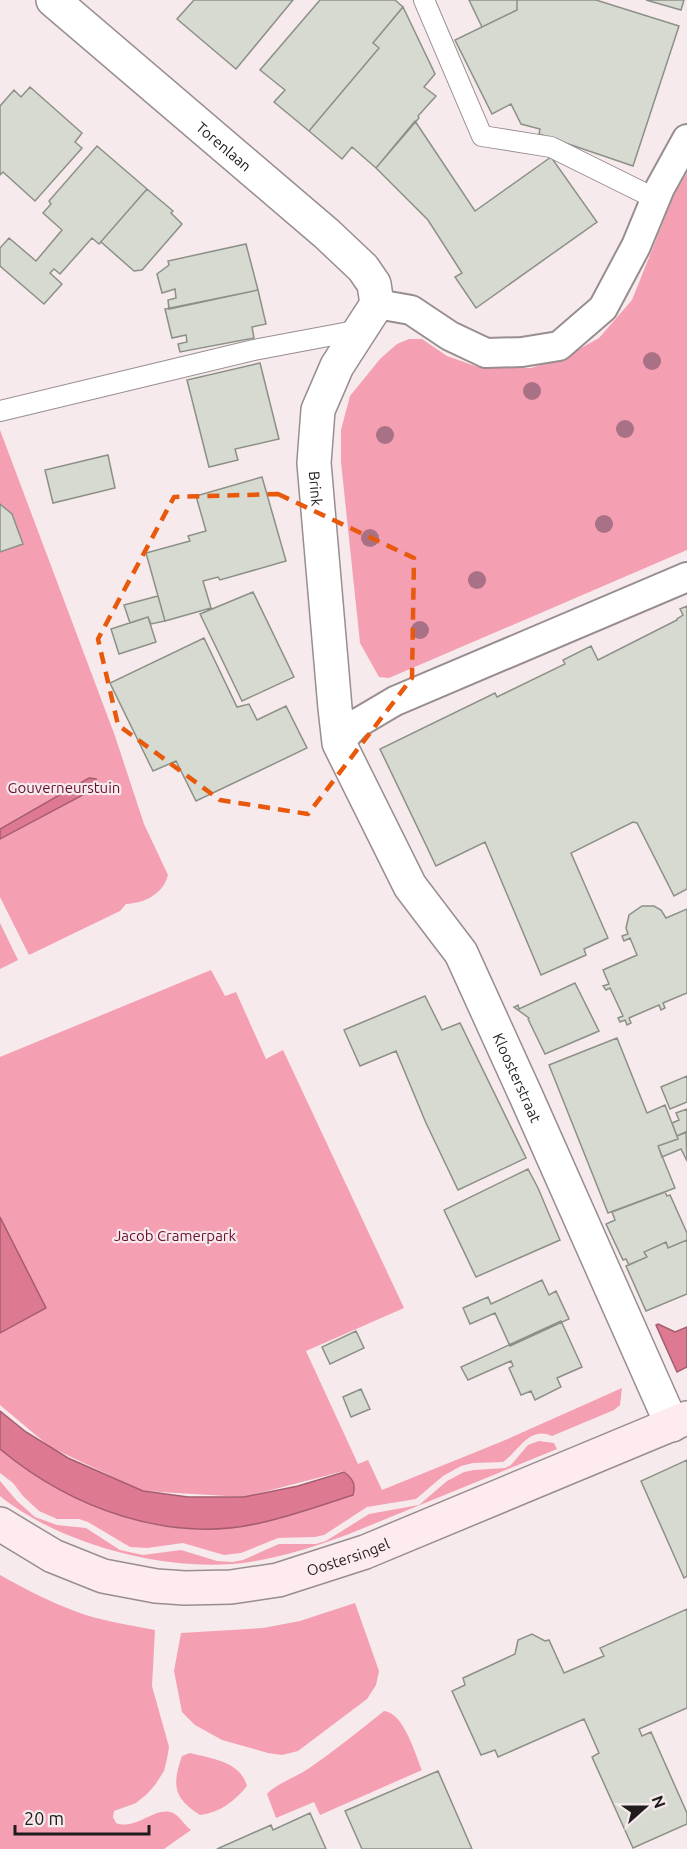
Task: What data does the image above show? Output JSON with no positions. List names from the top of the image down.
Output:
{
  "streets": {
    "main road": ["Oostersingel"],
    "street": ["Torenlaan", "Brink", "Kloosterstraat"]
  },
  "crossings": [
    ["Torenlaan", "Brink"],
    ["Brink", "Kloosterstraat"],
    ["Kloosterstraat", "Oostersingel"]
  ],
  "parks": ["Gouverneurstuin", "Jacob Cramerpark"],
  "scale_bar": "20 m",
  "north": "right"
}
